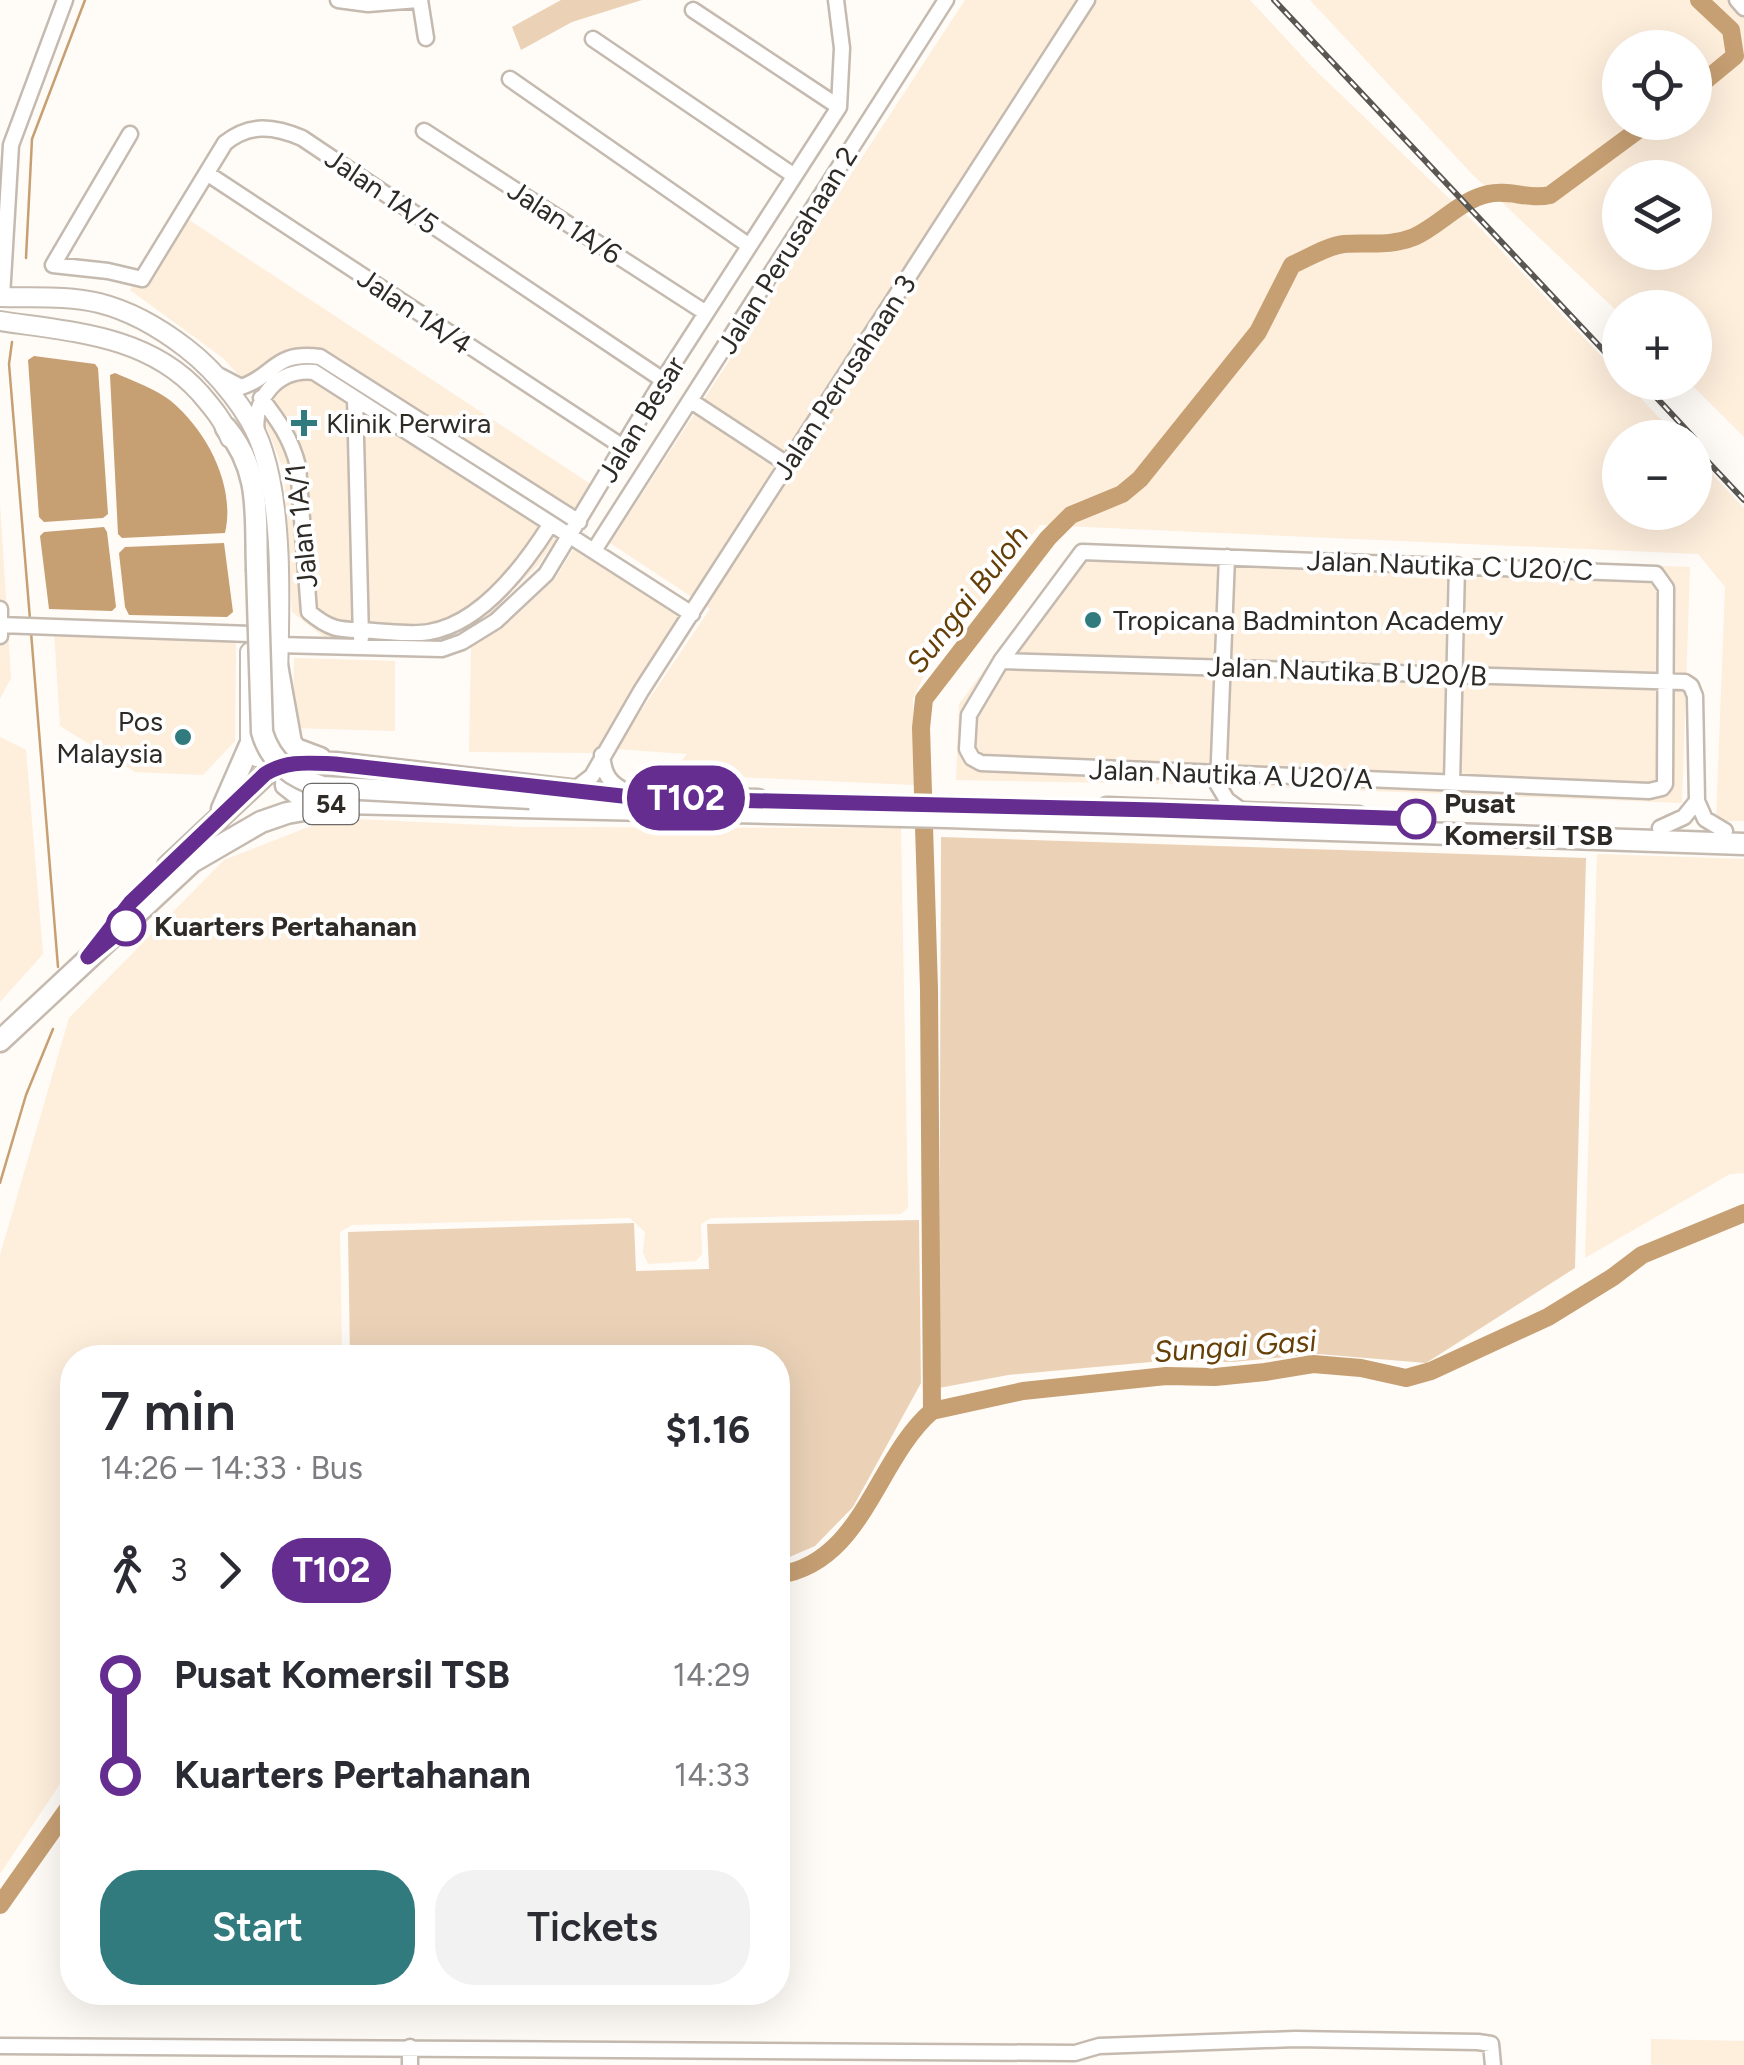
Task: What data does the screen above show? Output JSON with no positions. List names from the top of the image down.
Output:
{
  "streets": {
    "highway": ["54"],
    "street": [
      "Jalan 1A/5",
      "Jalan 1A/6",
      "Jalan Perusahaan 2",
      "Jalan 1A/4",
      "Jalan Perusahaan 3",
      "Jalan Besar",
      "Jalan 1A/1",
      "Jalan Nautika C U20/C",
      "Jalan Nautika B U20/B",
      "Jalan Nautika A U20/A"
    ]
  },
  "crossings": [
    ["Jalan 1A/5", "Jalan 1A/4"],
    ["Jalan 1A/5", "Jalan Besar"],
    ["Jalan 1A/6", "Jalan Besar"],
    ["Jalan 1A/4", "Jalan Besar"],
    ["Jalan Perusahaan 3", "54"],
    ["Jalan Nautika C U20/C", "Jalan Nautika B U20/B"],
    ["Jalan Nautika C U20/C", "Jalan Nautika A U20/A"],
    ["Jalan Nautika B U20/B", "Jalan Nautika A U20/A"]
  ],
  "water": ["Sungai Buloh", "Sungai Gasi"],
  "places": {
    "health": ["Klinik Perwira"],
    "other": [
      "Tropicana Badminton Academy",
      "Pos Malaysia",
      "Pusat Komersil TSB",
      "Kuarters Pertahanan"
    ]
  },
  "lines": ["bus line T102"],
  "page": {
    "on_map": "T102",
    "map_buttons": ["+", "−"],
    "heading": ["7 min", "14:26 – 14:33 · Bus", "$1.16"],
    "legs": ["3", "T102"],
    "list": [
      {
        "name": "Pusat Komersil TSB",
        "value": "14:29"
      },
      {
        "name": "Kuarters Pertahanan",
        "value": "14:33"
      }
    ],
    "buttons": ["Start", "Tickets"]
  }
}
